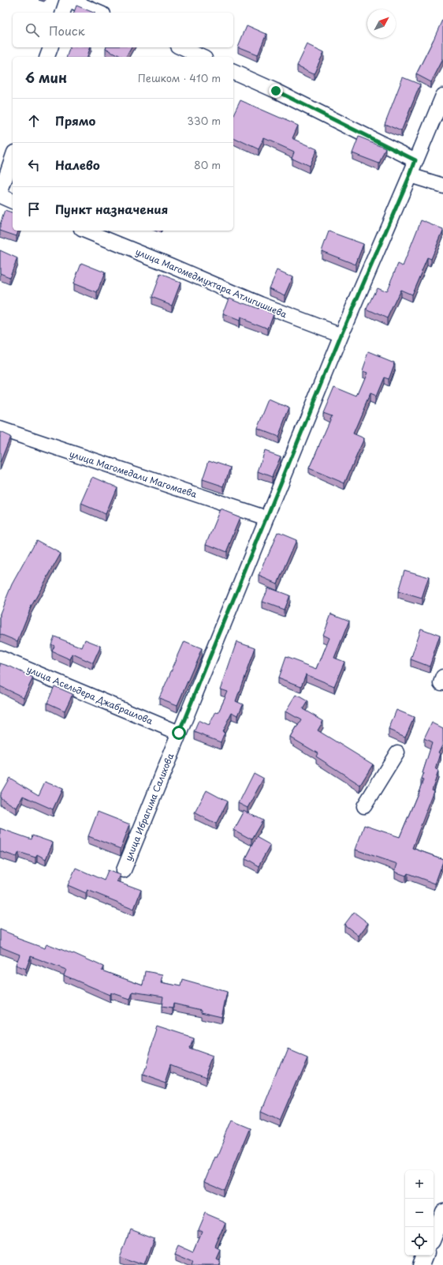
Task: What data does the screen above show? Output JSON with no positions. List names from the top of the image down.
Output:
{
  "streets": {
    "street": [
      "улица Магомедмухтара Атлигишиева",
      "улица Магомедали Магомаева",
      "улица Асельдера Джабраилова",
      "улица Ибрагима Салихова"
    ]
  },
  "crossings": [
    ["улица Магомедмухтара Атлигишиева", "улица Ибрагима Салихова"],
    ["улица Магомедали Магомаева", "улица Ибрагима Салихова"],
    ["улица Асельдера Джабраилова", "улица Ибрагима Салихова"]
  ],
  "north": "top right",
  "page": {
    "search": "Поиск",
    "heading": ["6 мин", "Пешком · 410 m"],
    "list": [
      ["Прямо", "330 m"],
      ["Налево", "80 m"],
      "Пункт назначения"
    ],
    "map_buttons": ["+", "−"]
  }
}
